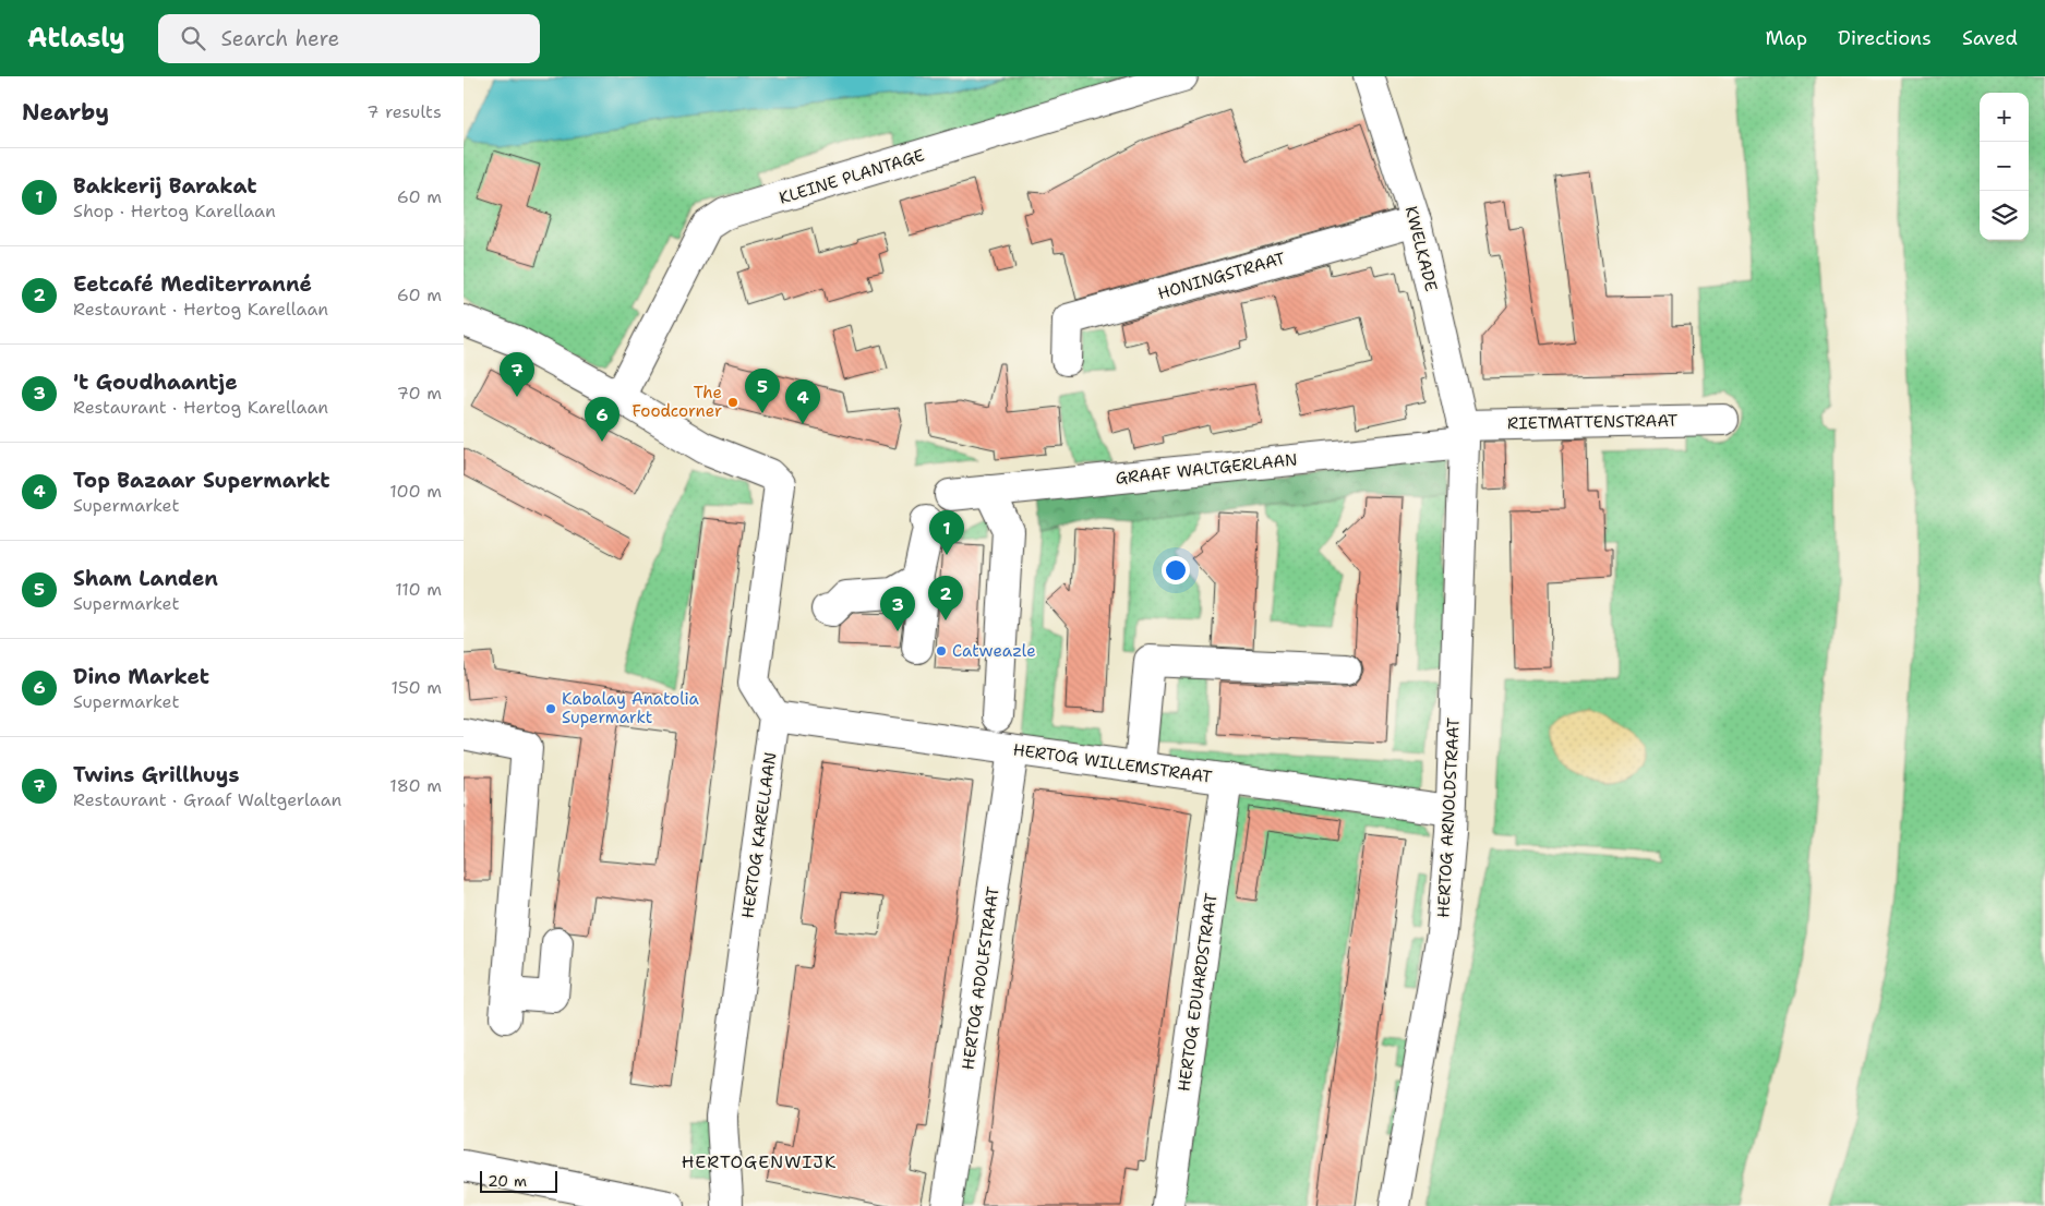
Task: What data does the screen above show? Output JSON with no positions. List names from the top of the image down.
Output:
{
  "streets": {
    "street": [
      "KLEINE PLANTAGE",
      "KWELKADE",
      "HONINGSTRAAT",
      "RIETMATTENSTRAAT",
      "GRAAF WALTGERLAAN",
      "HERTOG WILLEMSTRAAT",
      "HERTOG ARNOLDSTRAAT",
      "HERTOG KARELLAAN",
      "HERTOG ADOLFSTRAAT",
      "HERTOG EDUARDSTRAAT"
    ]
  },
  "crossings": [
    ["KWELKADE", "HONINGSTRAAT"],
    ["KWELKADE", "RIETMATTENSTRAAT"],
    ["KWELKADE", "GRAAF WALTGERLAAN"],
    ["KWELKADE", "HERTOG ARNOLDSTRAAT"],
    ["RIETMATTENSTRAAT", "GRAAF WALTGERLAAN"],
    ["RIETMATTENSTRAAT", "HERTOG ARNOLDSTRAAT"],
    ["GRAAF WALTGERLAAN", "HERTOG ARNOLDSTRAAT"],
    ["HERTOG WILLEMSTRAAT", "HERTOG ARNOLDSTRAAT"],
    ["HERTOG WILLEMSTRAAT", "HERTOG KARELLAAN"],
    ["HERTOG WILLEMSTRAAT", "HERTOG ADOLFSTRAAT"],
    ["HERTOG WILLEMSTRAAT", "HERTOG EDUARDSTRAAT"]
  ],
  "districts": ["HERTOGENWIJK"],
  "places": ["The Foodcorner", "Catweazle", "Kabalay Anatolia Supermarkt"],
  "scale_bar": "20 m",
  "page": {
    "header": "Atlasly",
    "search": "Search here",
    "nav": ["Map", "Directions", "Saved"],
    "heading": ["Nearby", "7 results"],
    "map_buttons": ["+", "−"],
    "list": [
      {
        "mark": "1",
        "name": "Bakkerij Barakat",
        "note": "Shop · Hertog Karellaan",
        "value": "60 m"
      },
      {
        "mark": "2",
        "name": "Eetcafé Mediterranné",
        "note": "Restaurant · Hertog Karellaan",
        "value": "60 m"
      },
      {
        "mark": "3",
        "name": "'t Goudhaantje",
        "note": "Restaurant · Hertog Karellaan",
        "value": "70 m"
      },
      {
        "mark": "4",
        "name": "Top Bazaar Supermarkt",
        "note": "Supermarket",
        "value": "100 m"
      },
      {
        "mark": "5",
        "name": "Sham Landen",
        "note": "Supermarket",
        "value": "110 m"
      },
      {
        "mark": "6",
        "name": "Dino Market",
        "note": "Supermarket",
        "value": "150 m"
      },
      {
        "mark": "7",
        "name": "Twins Grillhuys",
        "note": "Restaurant · Graaf Waltgerlaan",
        "value": "180 m"
      }
    ],
    "pins": [
      "7",
      "5",
      "4",
      "6",
      "1",
      "2",
      "3"
    ],
    "scale": "20 m"
  }
}
